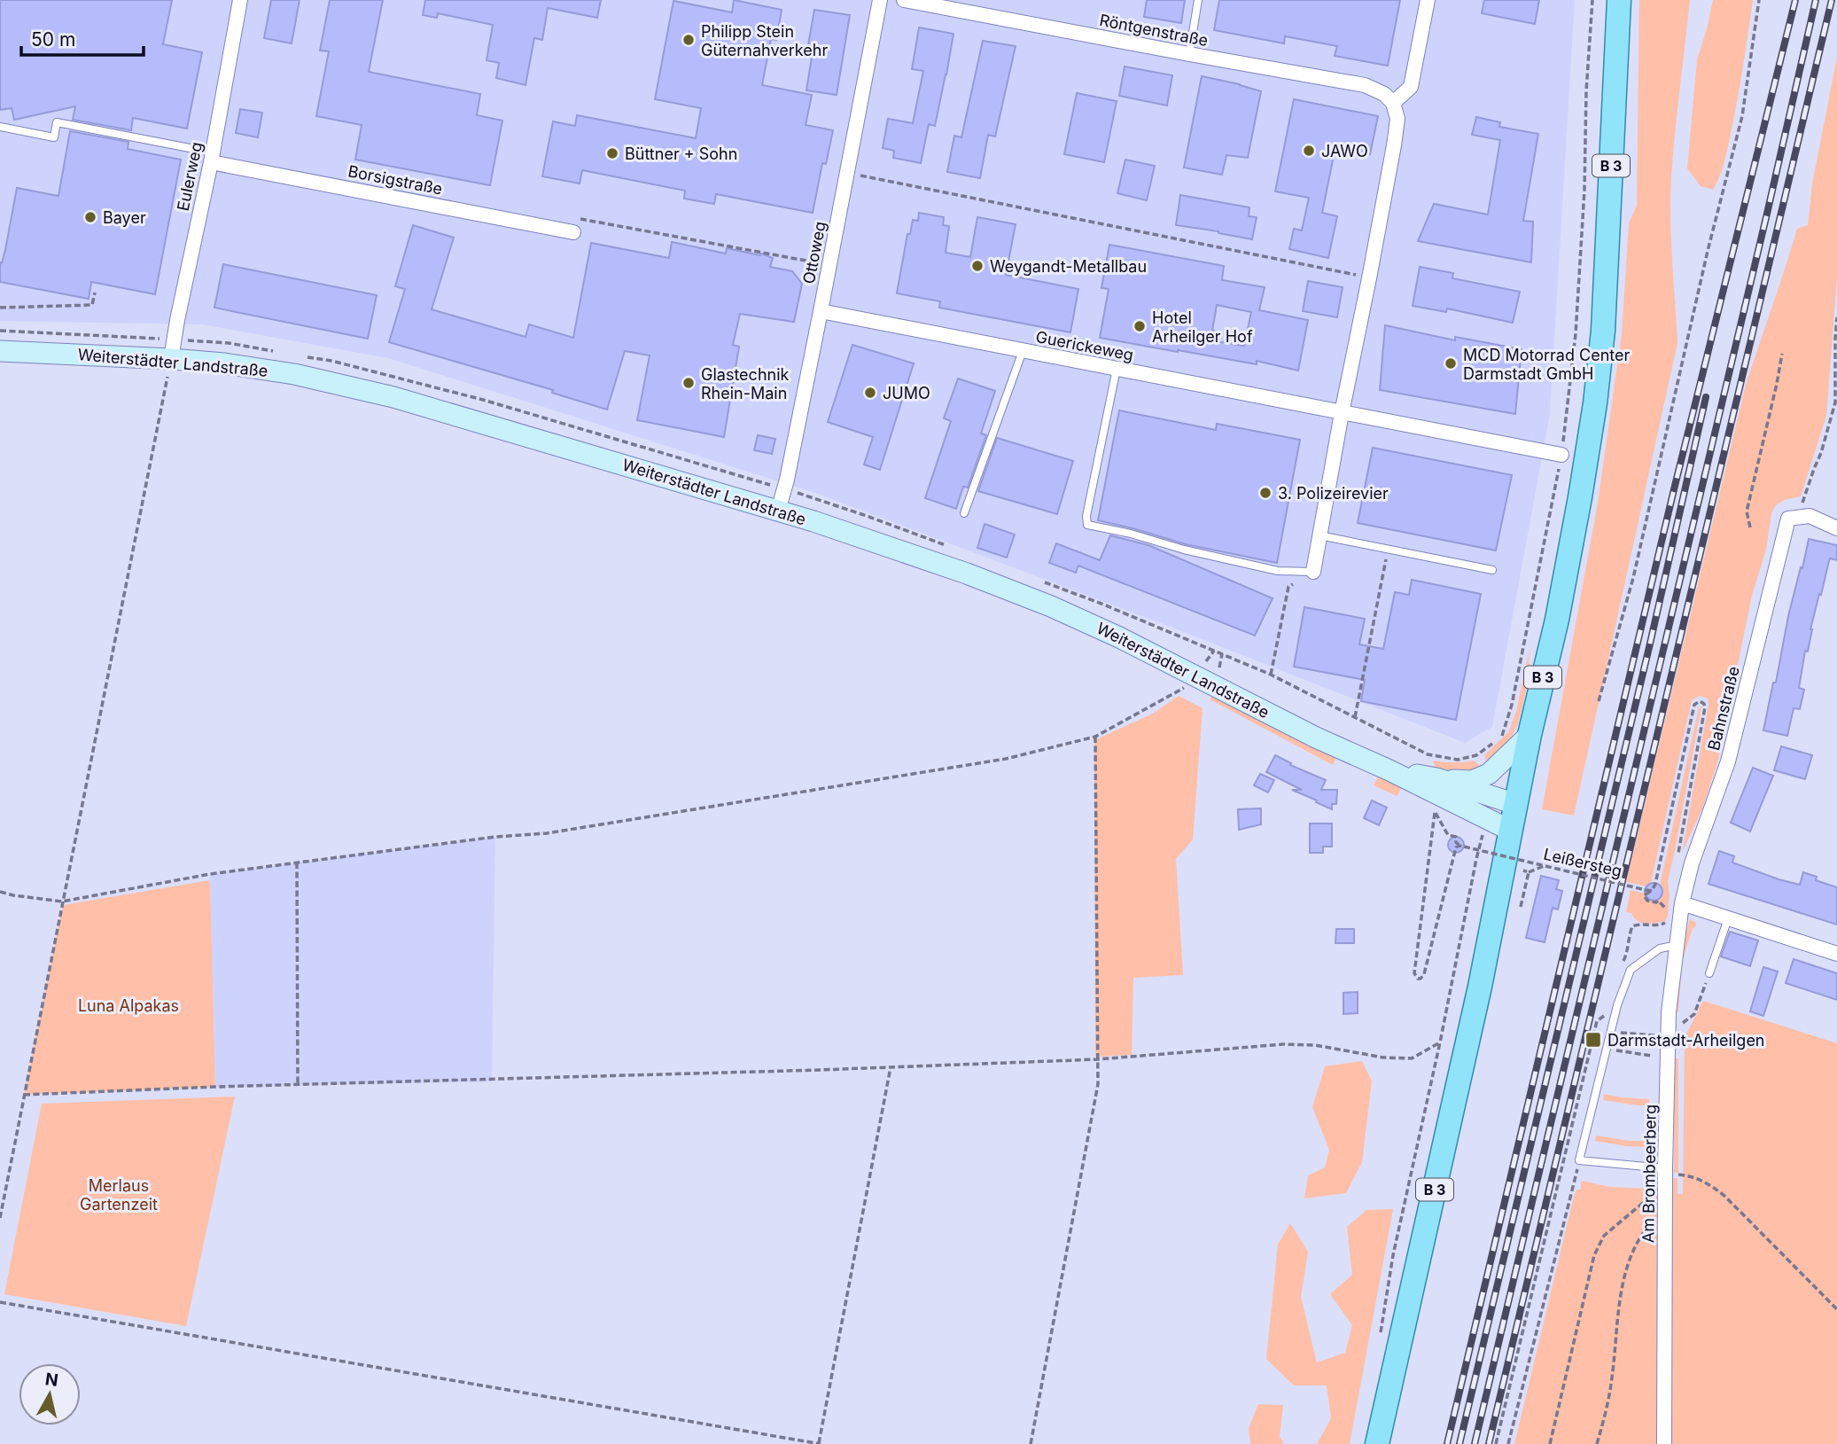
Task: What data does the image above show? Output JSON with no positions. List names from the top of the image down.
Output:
{
  "streets": {
    "main road": ["B 3"],
    "street": [
      "Röntgenstraße",
      "Eulerweg",
      "Borsigstraße",
      "Ottoweg",
      "Guerickeweg",
      "Weiterstädter Landstraße",
      "Bahnstraße",
      "Am Brombeerberg"
    ],
    "path": ["Leißersteg"]
  },
  "crossings": [
    ["B 3", "Weiterstädter Landstraße"],
    ["Eulerweg", "Borsigstraße"],
    ["Eulerweg", "Weiterstädter Landstraße"],
    ["Ottoweg", "Guerickeweg"],
    ["Ottoweg", "Weiterstädter Landstraße"],
    ["Bahnstraße", "Am Brombeerberg"]
  ],
  "parks": ["Luna Alpakas", "Merlaus Gartenzeit"],
  "places": {
    "other": [
      "Philipp Stein Güternahverkehr",
      "JAWO",
      "Büttner + Sohn",
      "Bayer",
      "Weygandt-Metallbau",
      "Hotel Arheilger Hof",
      "MCD Motorrad Center Darmstadt GmbH",
      "Glastechnik Rhein-Main",
      "JUMO",
      "3. Polizeirevier"
    ],
    "transit": ["Darmstadt-Arheilgen"]
  },
  "scale_bar": "50 m",
  "north": "top"
}
